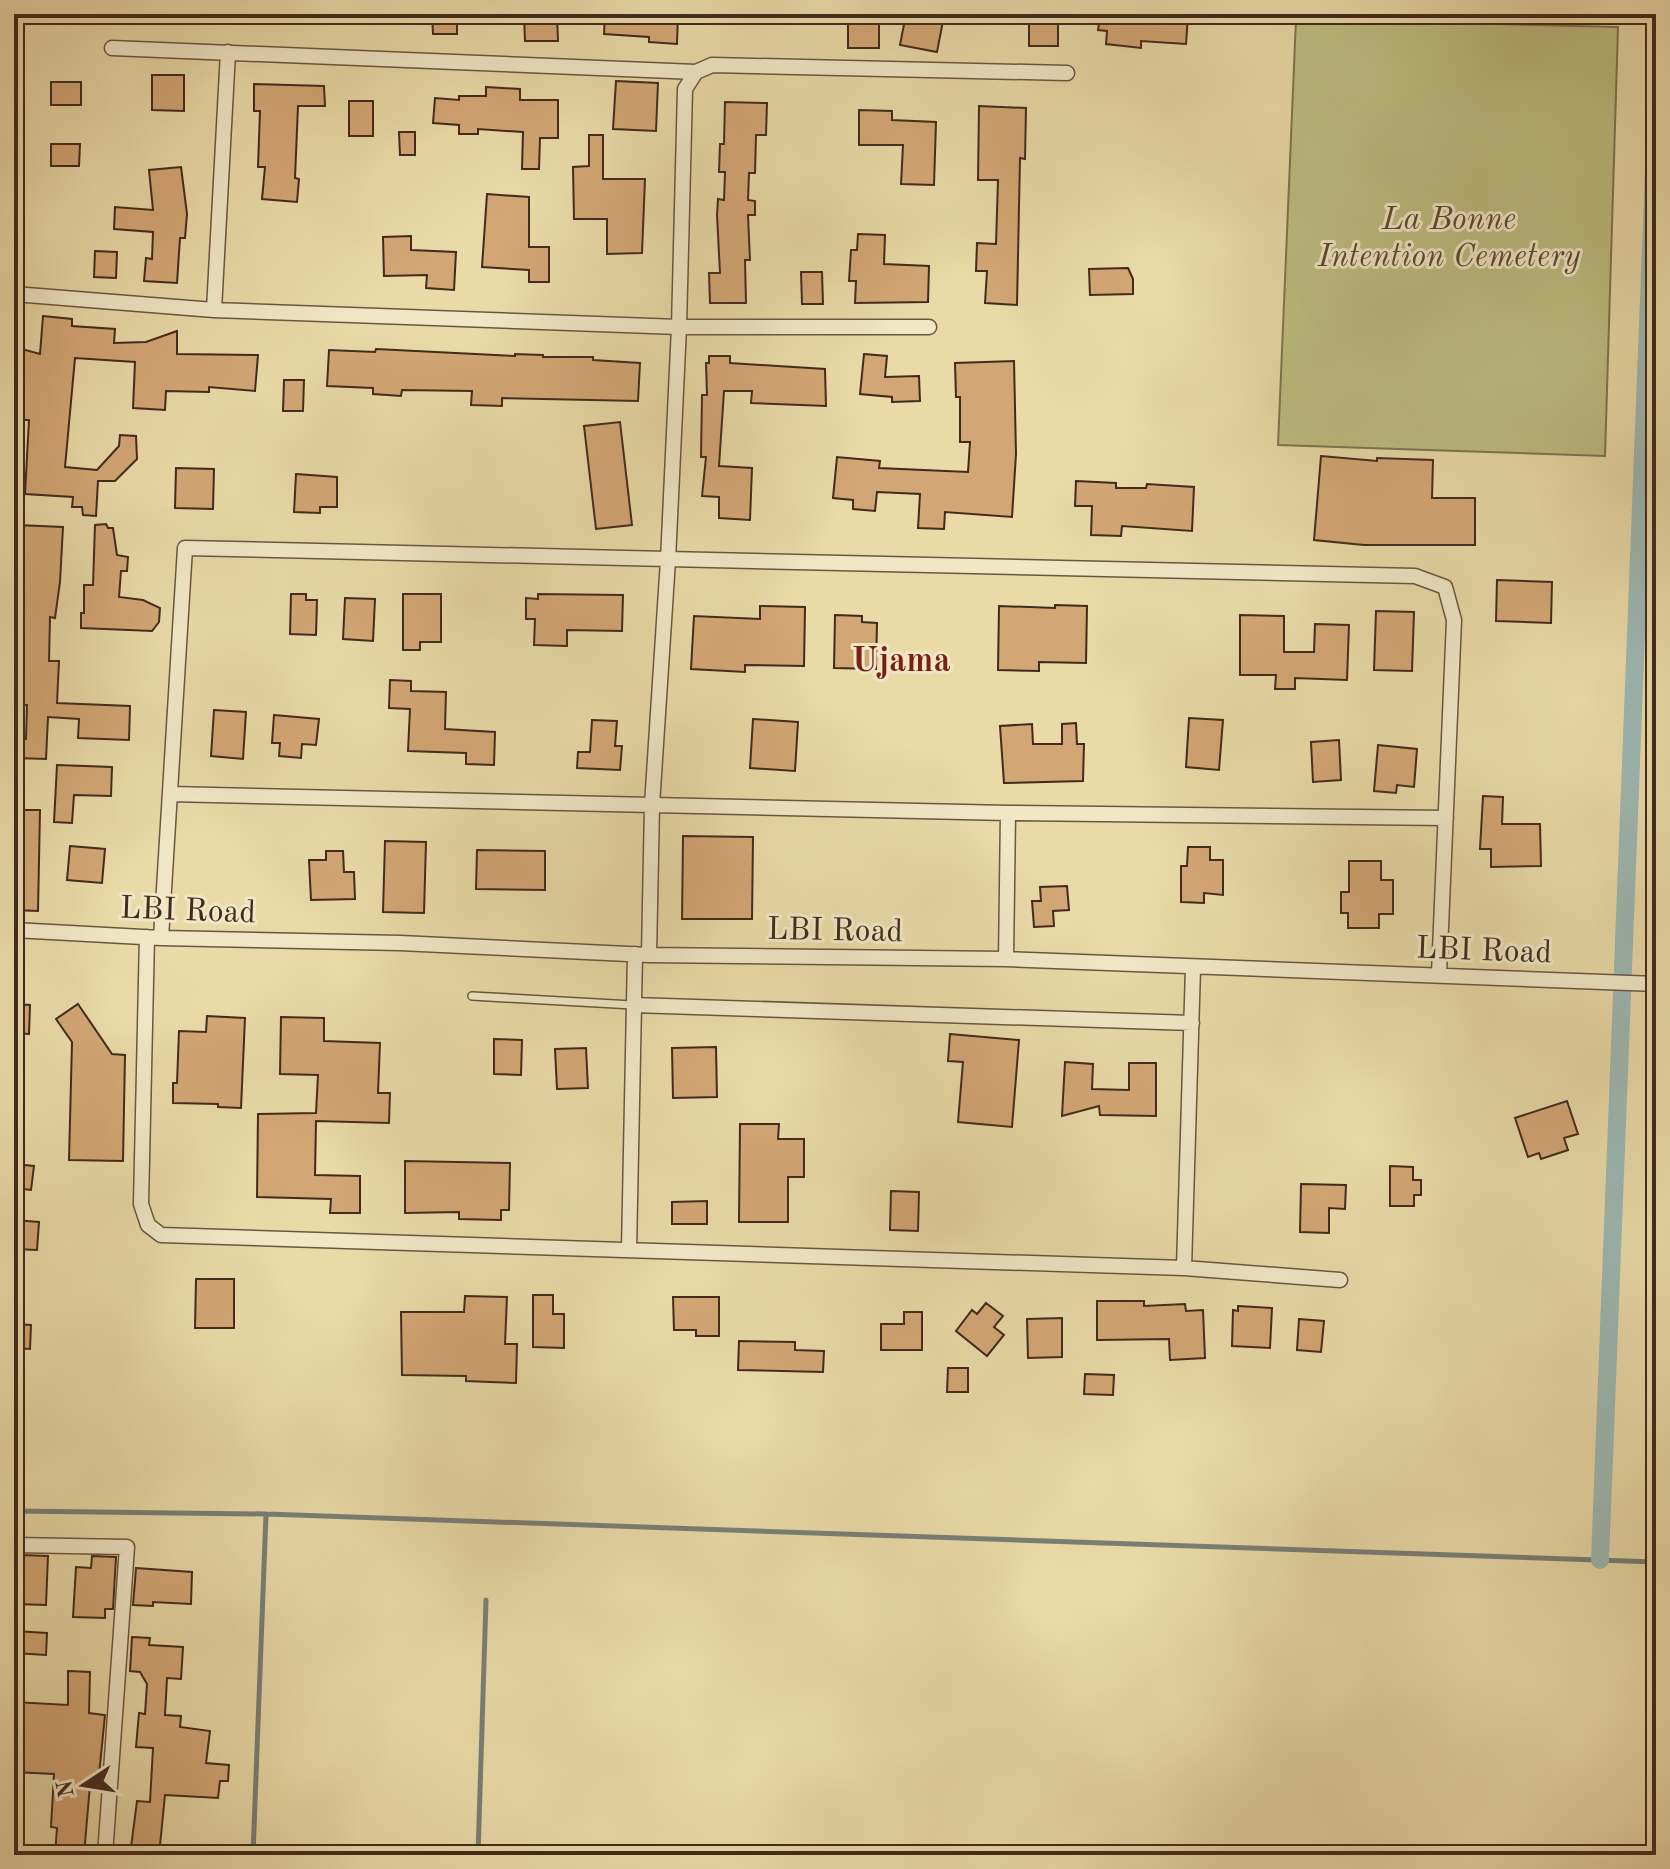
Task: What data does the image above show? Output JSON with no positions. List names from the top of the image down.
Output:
{
  "streets": {
    "street": ["LBI Road"]
  },
  "districts": ["Ujama"],
  "parks": ["La Bonne Intention Cemetery"],
  "north": "left"
}
